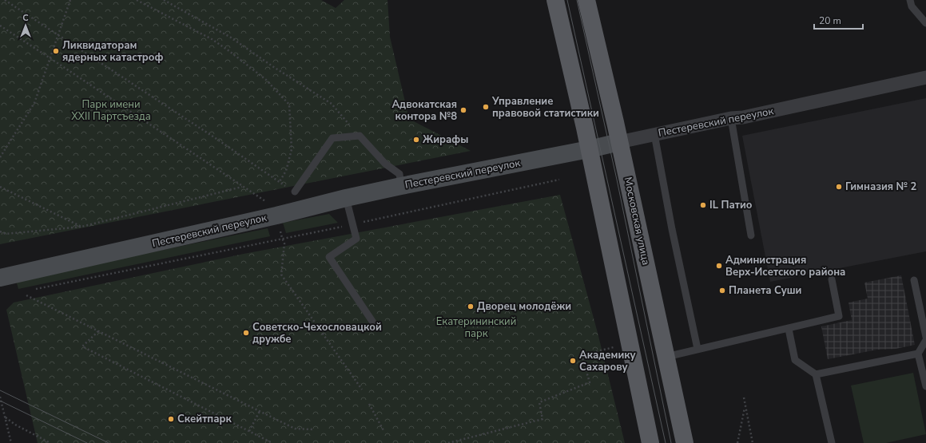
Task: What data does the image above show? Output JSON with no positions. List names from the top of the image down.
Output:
{
  "streets": {
    "main road": ["Пестеревский переулок", "Московская улица"]
  },
  "crossings": [
    ["Пестеревский переулок", "Московская улица"]
  ],
  "parks": ["Парк имени XXII Партсъезда", "Екатерининский парк"],
  "places": [
    "Ликвидаторам ядерных катастроф",
    "Управление правовой статистики",
    "Адвокатская контора №8",
    "Жирафы",
    "Гимназия № 2",
    "IL Патио",
    "Администрация Верх-Исетского района",
    "Планета Суши",
    "Дворец молодёжи",
    "Советско-Чехословацкой дружбе",
    "Академику Сахарову",
    "Скейтпарк"
  ],
  "scale_bar": "20 m",
  "north": "top"
}
